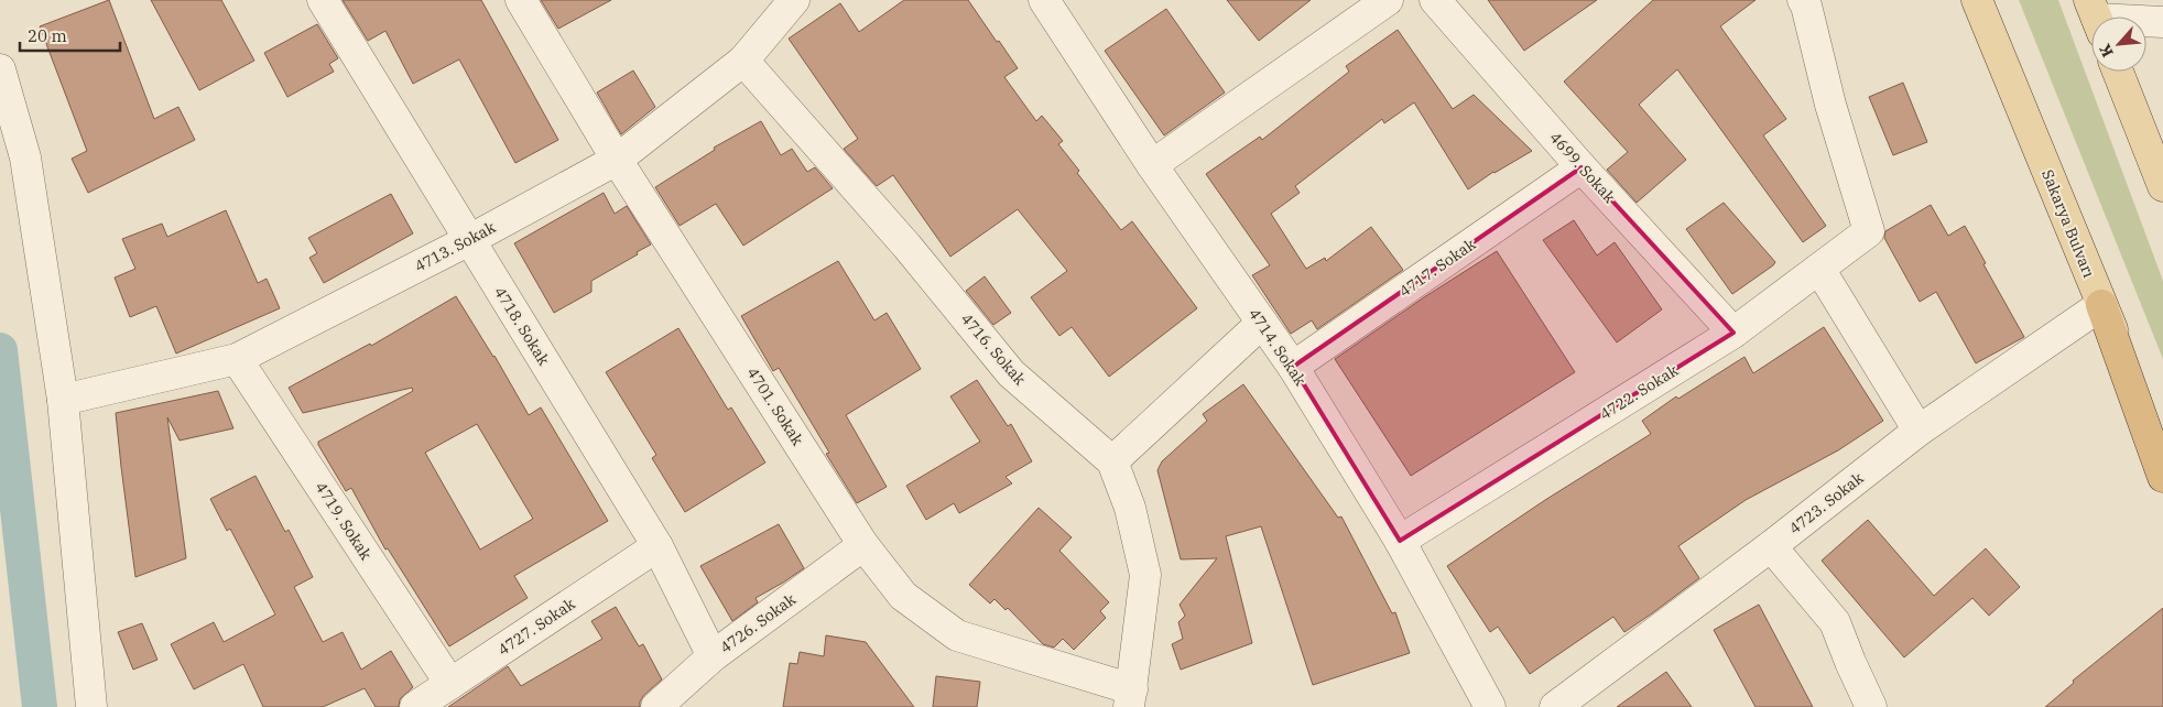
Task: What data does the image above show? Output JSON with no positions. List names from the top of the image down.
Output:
{
  "streets": {
    "main road": ["Sakarya Bulvarı"],
    "street": [
      "4699. Sokak",
      "4713. Sokak",
      "4717. Sokak",
      "4718. Sokak",
      "4714. Sokak",
      "4716. Sokak",
      "4722. Sokak",
      "4701. Sokak",
      "4723. Sokak",
      "4719. Sokak",
      "4726. Sokak",
      "4727. Sokak"
    ]
  },
  "crossings": [
    ["4699. Sokak", "4717. Sokak"],
    ["4699. Sokak", "4722. Sokak"],
    ["Sakarya Bulvarı", "4723. Sokak"],
    ["4713. Sokak", "4718. Sokak"],
    ["4713. Sokak", "4716. Sokak"],
    ["4713. Sokak", "4701. Sokak"],
    ["4713. Sokak", "4719. Sokak"],
    ["4717. Sokak", "4714. Sokak"],
    ["4718. Sokak", "4726. Sokak"],
    ["4718. Sokak", "4727. Sokak"],
    ["4714. Sokak", "4722. Sokak"],
    ["4716. Sokak", "4701. Sokak"],
    ["4701. Sokak", "4726. Sokak"],
    ["4719. Sokak", "4727. Sokak"]
  ],
  "scale_bar": "20 m",
  "north": "bottom left"
}
